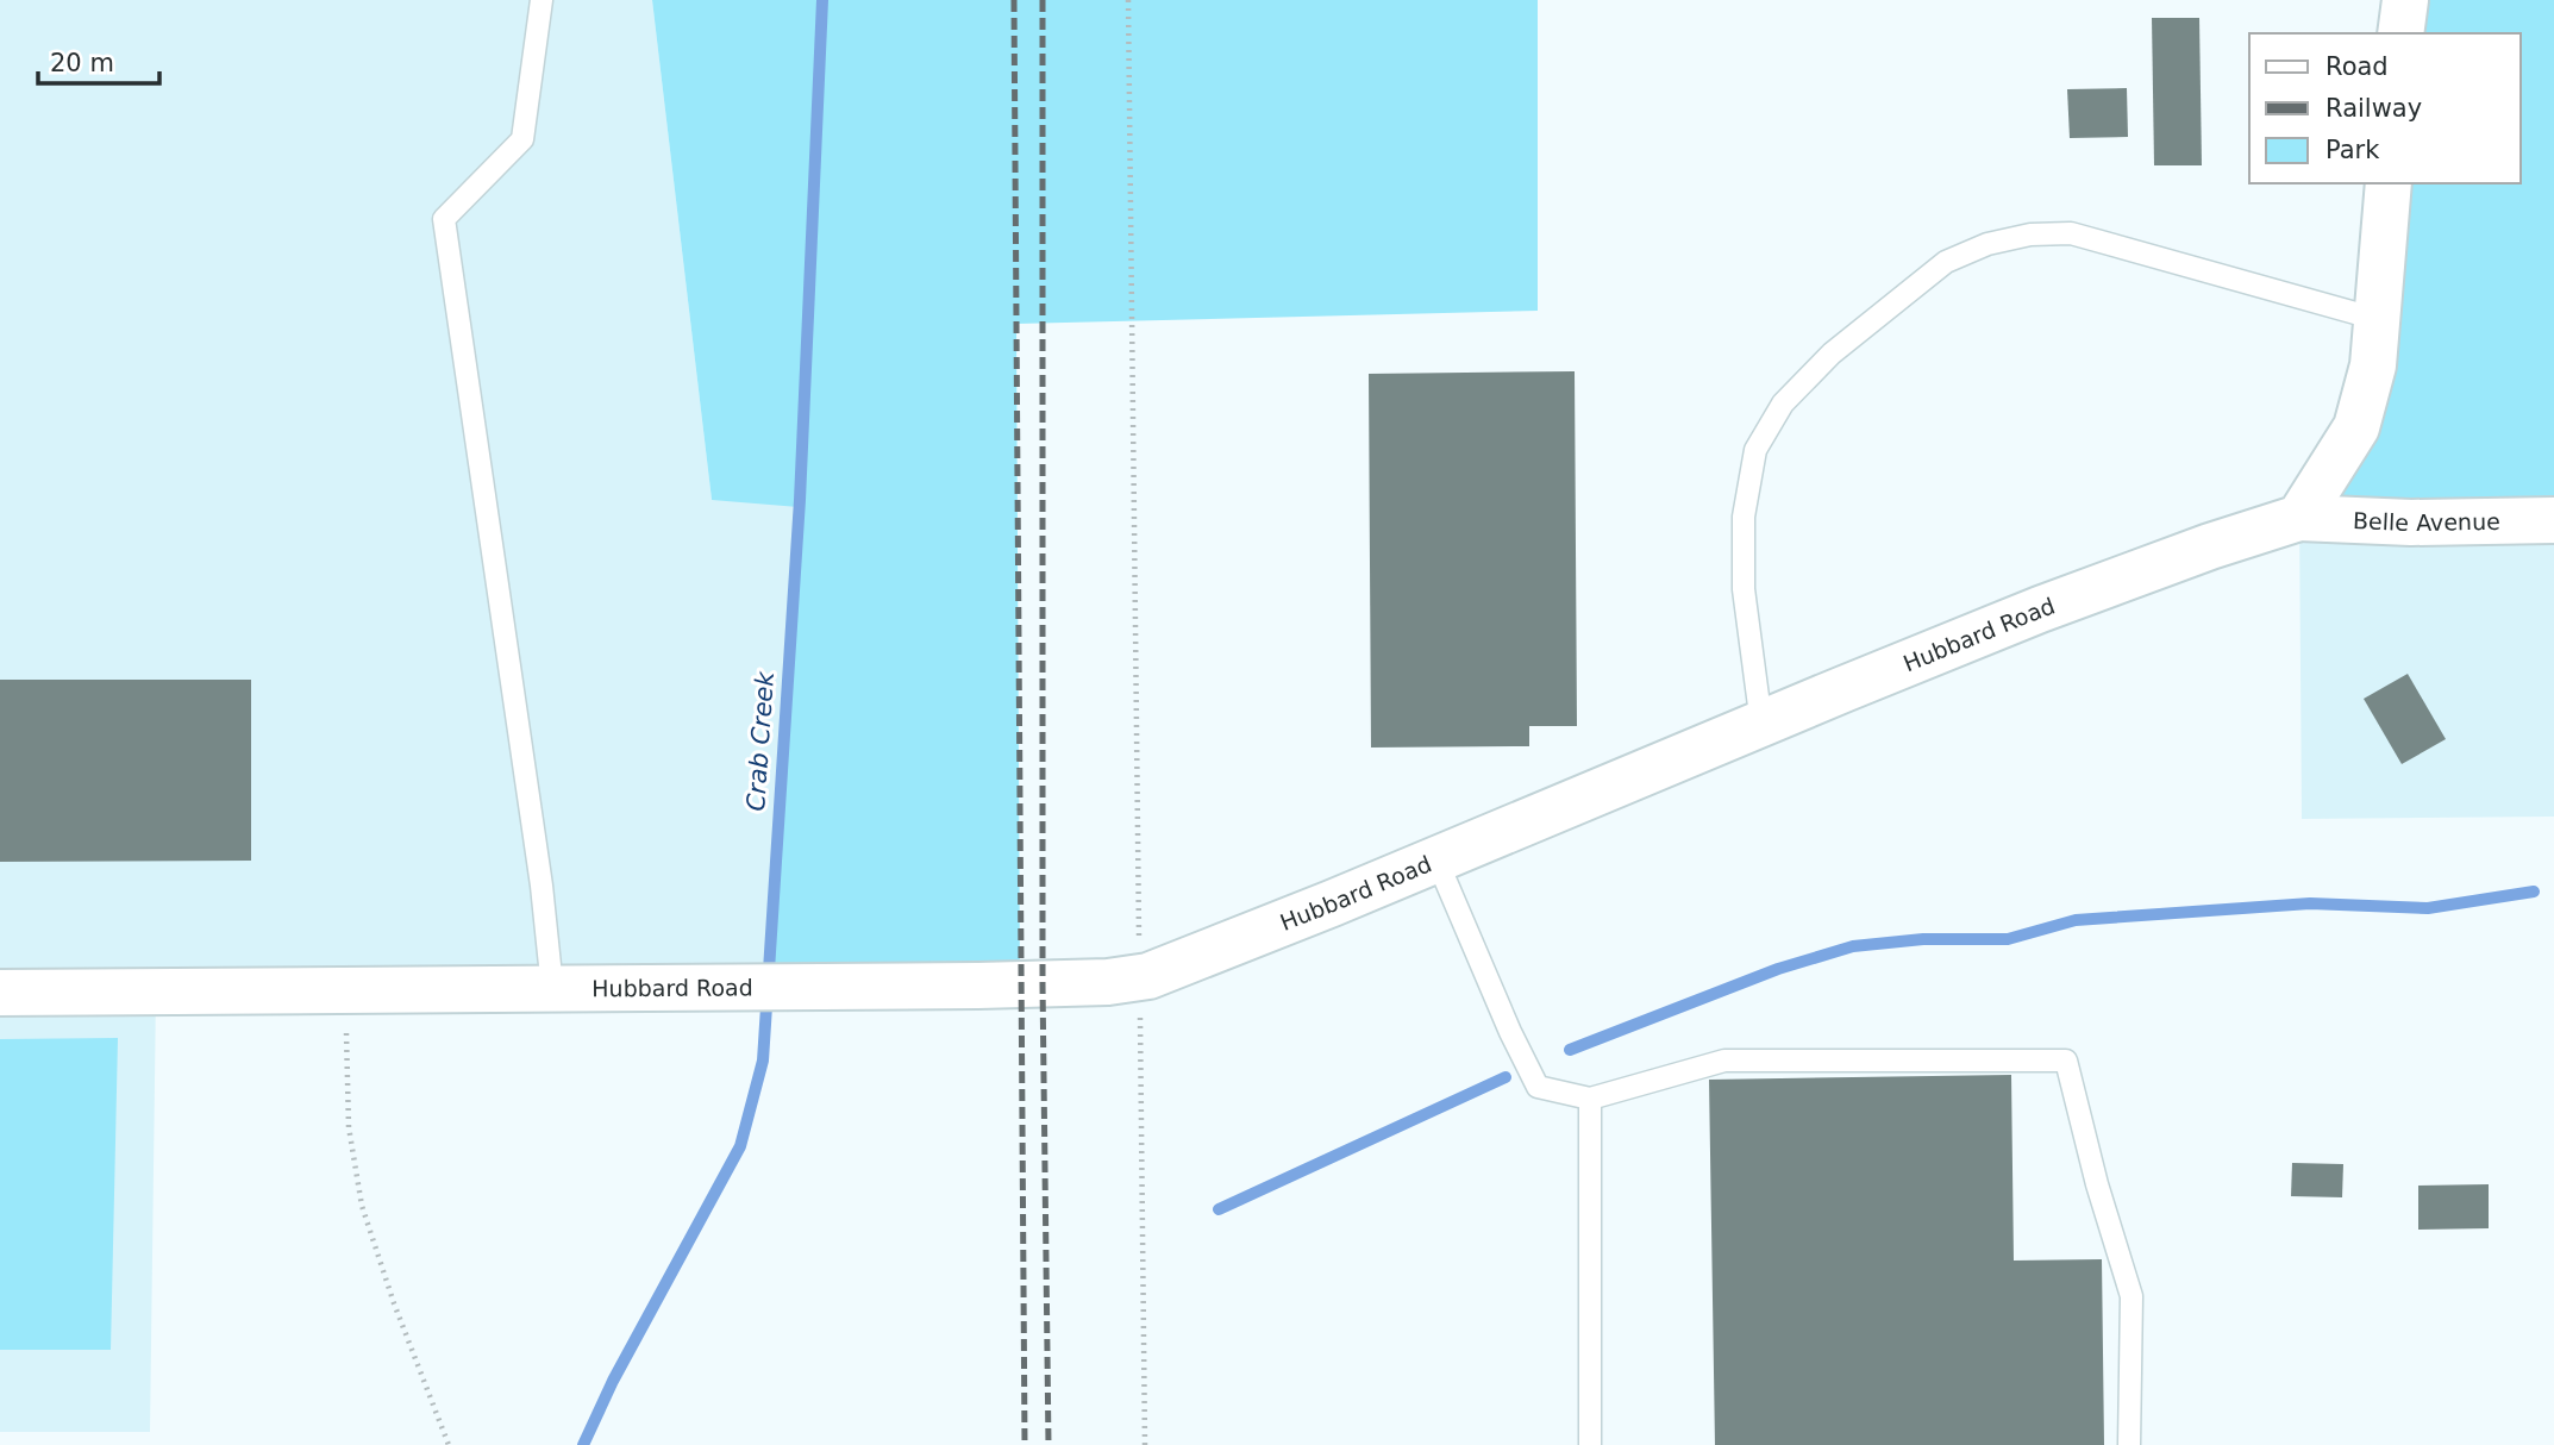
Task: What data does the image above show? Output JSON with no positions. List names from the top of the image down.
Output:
{
  "streets": {
    "street": ["Belle Avenue", "Hubbard Road"]
  },
  "crossings": [
    ["Belle Avenue", "Hubbard Road"]
  ],
  "water": ["Crab Creek"],
  "legend": ["Road", "Railway", "Park"],
  "scale_bar": "20 m"
}
